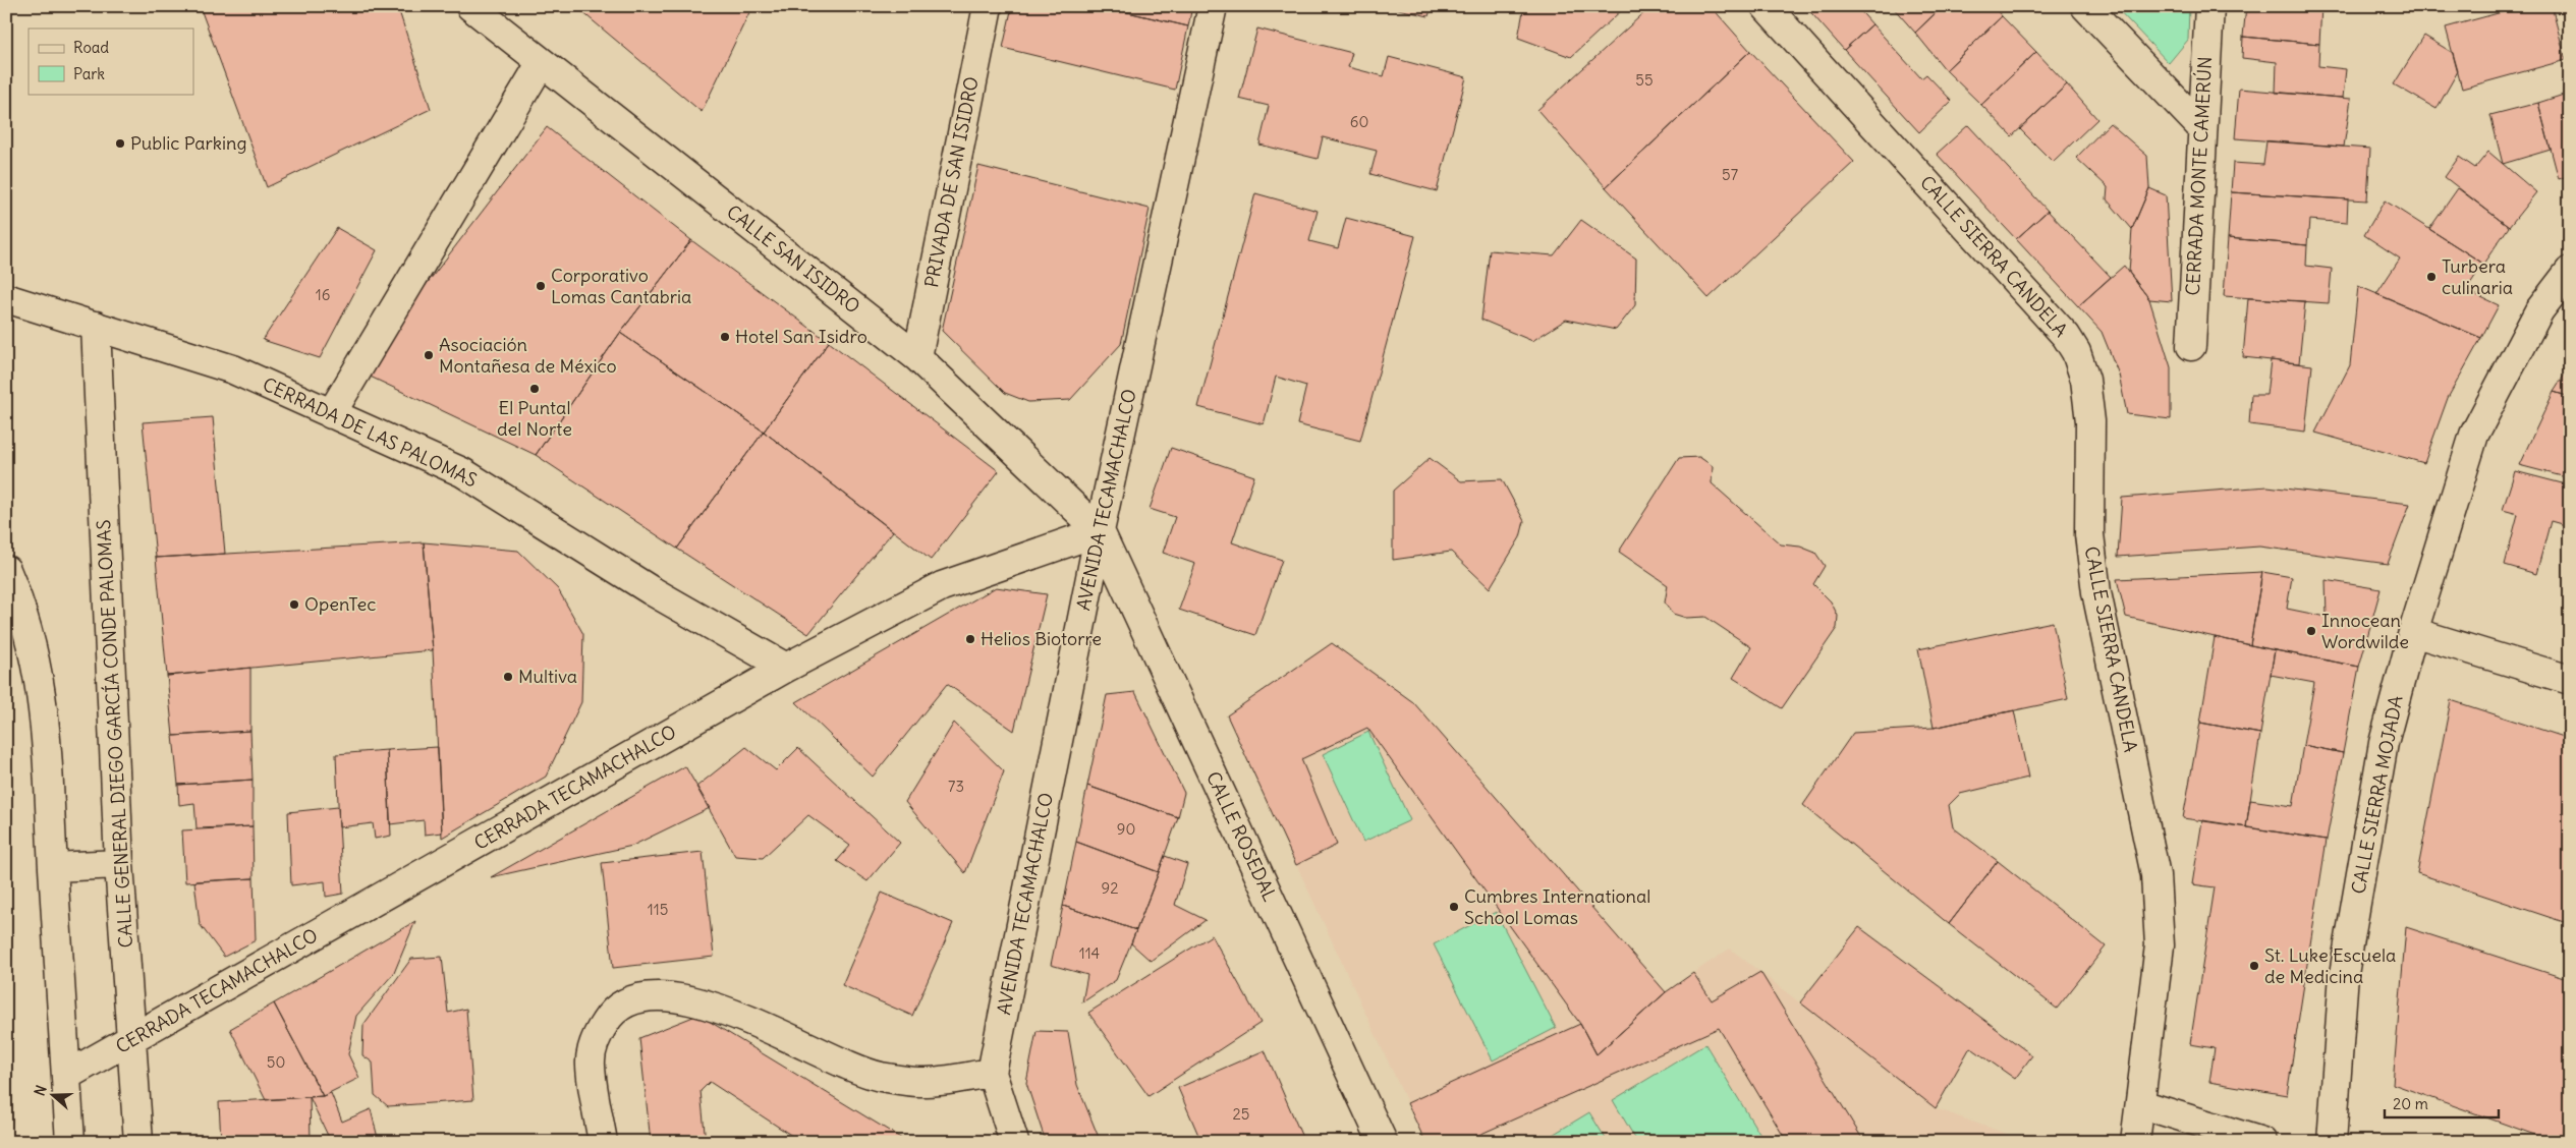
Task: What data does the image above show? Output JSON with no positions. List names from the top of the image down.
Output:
{
  "streets": {
    "street": [
      "CERRADA MONTE CAMERÚN",
      "PRIVADA DE SAN ISIDRO",
      "CALLE SIERRA CANDELA",
      "CALLE SAN ISIDRO",
      "CERRADA DE LAS PALOMAS",
      "AVENIDA TECAMACHALCO",
      "CALLE GENERAL DIEGO GARCÍA CONDE PALOMAS",
      "CERRADA TECAMACHALCO",
      "CALLE SIERRA MOJADA",
      "CALLE ROSEDAL"
    ]
  },
  "crossings": [
    ["PRIVADA DE SAN ISIDRO", "CALLE SAN ISIDRO"],
    ["CALLE SAN ISIDRO", "AVENIDA TECAMACHALCO"],
    ["CALLE SAN ISIDRO", "CERRADA TECAMACHALCO"],
    ["CALLE SAN ISIDRO", "CALLE ROSEDAL"],
    ["CERRADA DE LAS PALOMAS", "CALLE GENERAL DIEGO GARCÍA CONDE PALOMAS"],
    ["CERRADA DE LAS PALOMAS", "CERRADA TECAMACHALCO"],
    ["AVENIDA TECAMACHALCO", "CERRADA TECAMACHALCO"],
    ["AVENIDA TECAMACHALCO", "CALLE ROSEDAL"],
    ["CALLE GENERAL DIEGO GARCÍA CONDE PALOMAS", "CERRADA TECAMACHALCO"],
    ["CERRADA TECAMACHALCO", "CALLE ROSEDAL"]
  ],
  "places": [
    "Public Parking",
    "Turbera culinaria",
    "Corporativo Lomas Cantabria",
    "Hotel San Isidro",
    "Asociación Montañesa de México",
    "El Puntal del Norte",
    "OpenTec",
    "Innocean Wordwilde",
    "Helios Biotorre",
    "Multiva",
    "Cumbres International School Lomas",
    "St. Luke Escuela de Medicina"
  ],
  "house_numbers": [
    "55",
    "60",
    "57",
    "16",
    "73",
    "90",
    "92",
    "115",
    "114",
    "50",
    "25"
  ],
  "legend": ["Road", "Park"],
  "scale_bar": "20 m",
  "north": "left"
}
